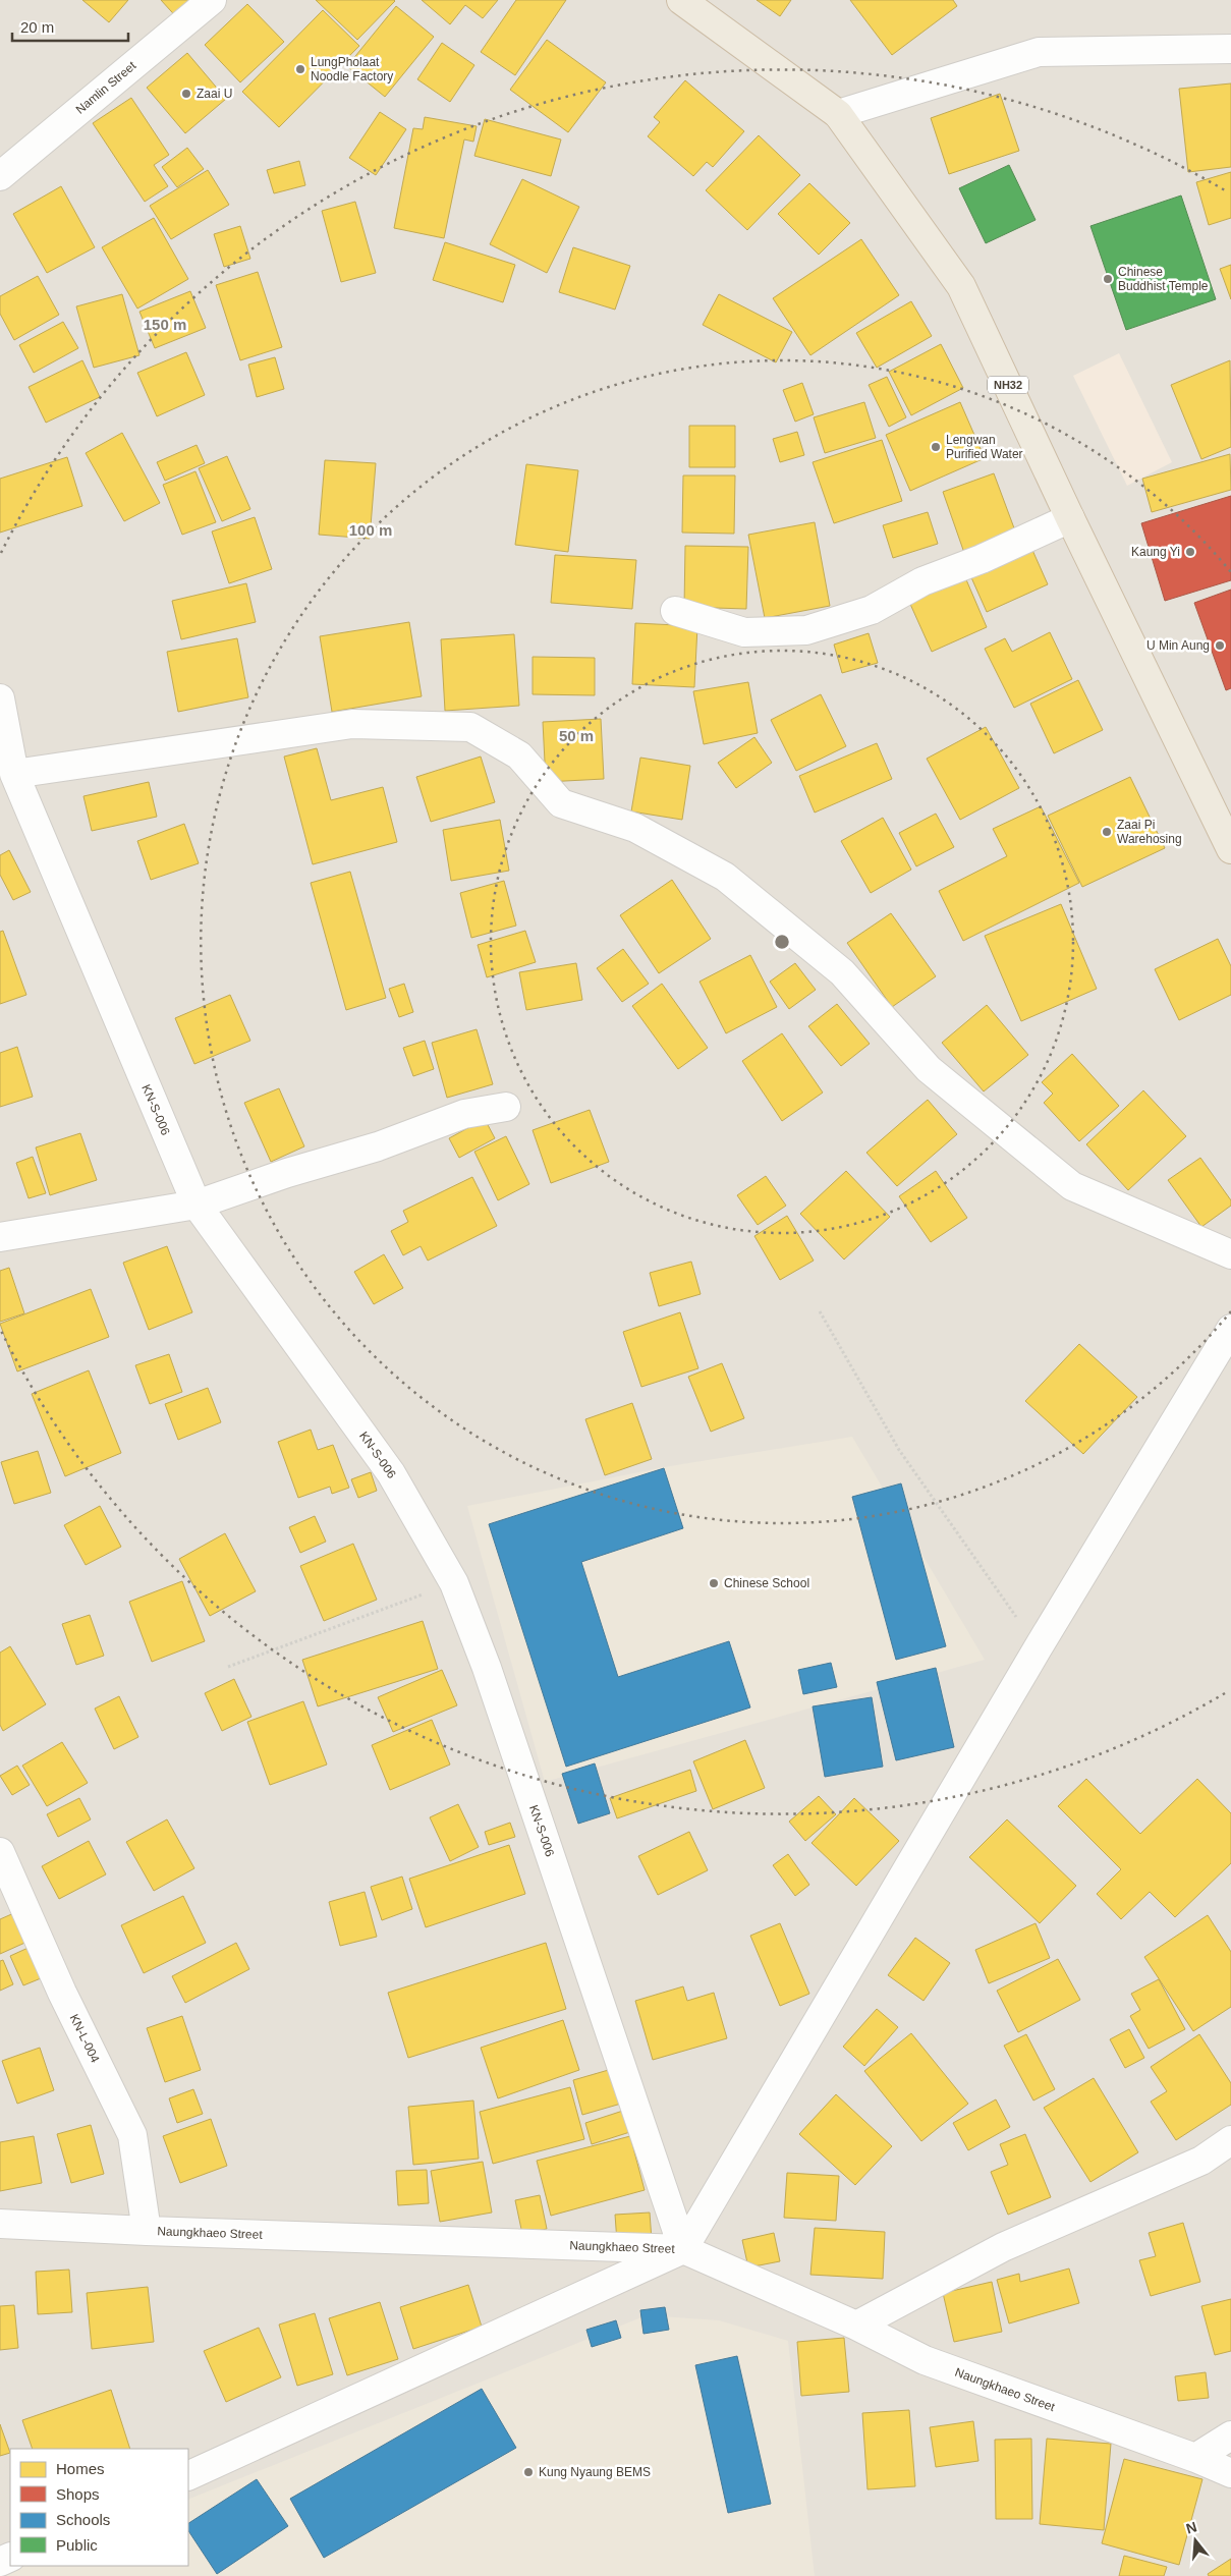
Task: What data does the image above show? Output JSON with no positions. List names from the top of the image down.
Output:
{
  "streets": {
    "highway": ["NH32"],
    "street": [
      "Namlin Street",
      "KN-S-006",
      "KN-L-004",
      "Naungkhaeo Street"
    ]
  },
  "crossings": [
    ["KN-S-006", "Naungkhaeo Street"],
    ["KN-L-004", "Naungkhaeo Street"]
  ],
  "places": [
    "LungPholaat Noodle Factory",
    "Zaai U",
    "Chinese Buddhist Temple",
    "Lengwan Purified Water",
    "Kaung Yi",
    "U Min Aung",
    "Zaai Pi Warehosing",
    "Chinese School",
    "Kung Nyaung BEMS"
  ],
  "legend": [
    "Homes",
    "Shops",
    "Schools",
    "Public"
  ],
  "scale_bar": "20 m",
  "north": "top",
  "rings": ["150 m", "100 m", "50 m"]
}
